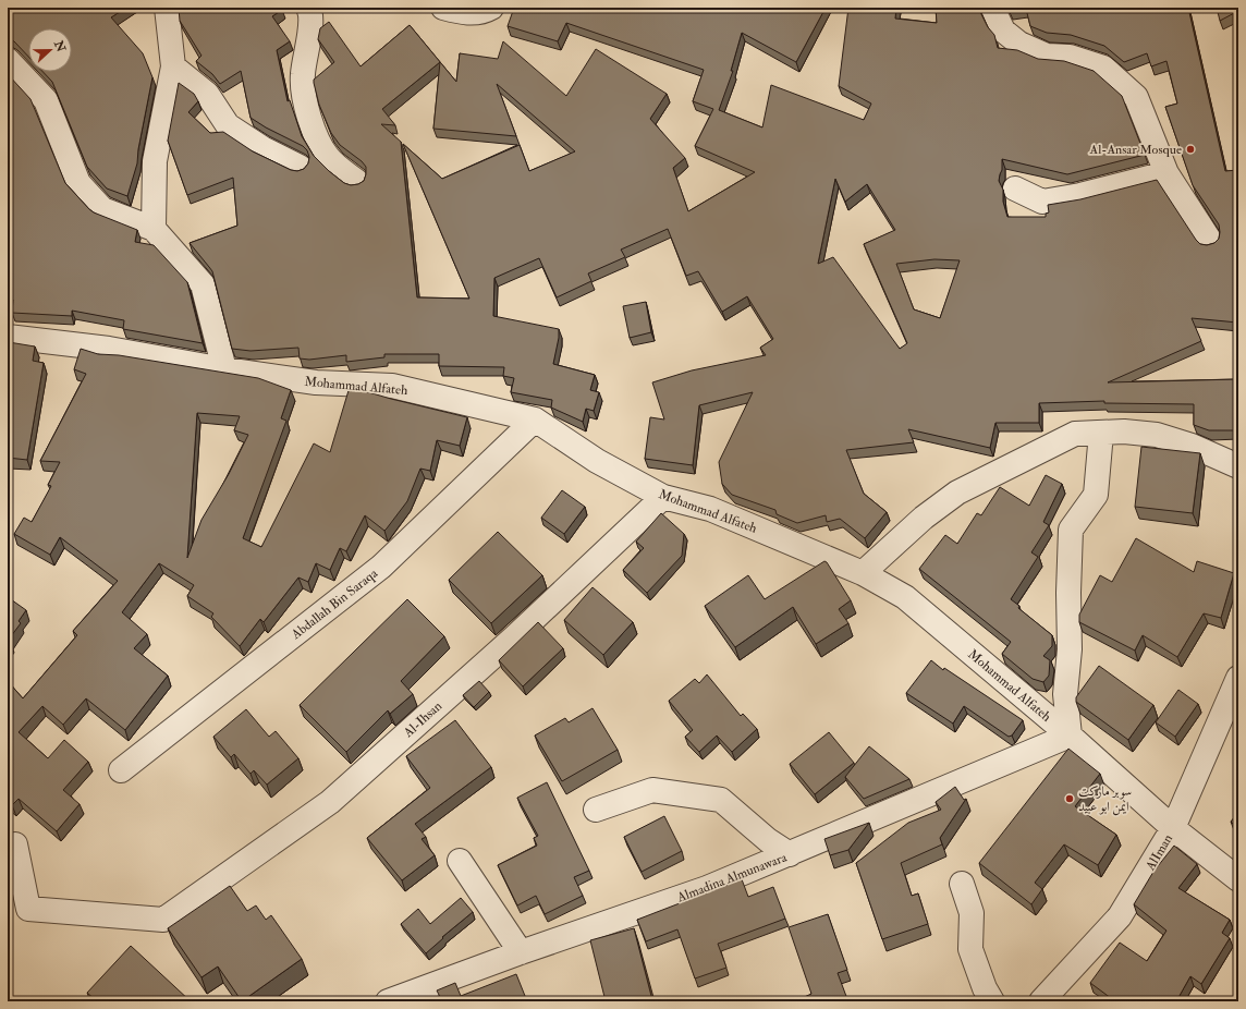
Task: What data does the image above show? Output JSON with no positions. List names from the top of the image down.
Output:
{
  "streets": {
    "street": [
      "Mohammad Alfateh",
      "Abdallah Bin Saraqa",
      "Al-Ihsan",
      "AlIman",
      "Almadina Almunawara"
    ]
  },
  "crossings": [
    ["Mohammad Alfateh", "Abdallah Bin Saraqa"],
    ["Mohammad Alfateh", "Al-Ihsan"],
    ["Mohammad Alfateh", "AlIman"],
    ["Mohammad Alfateh", "Almadina Almunawara"]
  ],
  "places": ["Al-Ansar Mosque", "سوبر ماركت ايمن ابو عبيد"],
  "north": "right"
}
